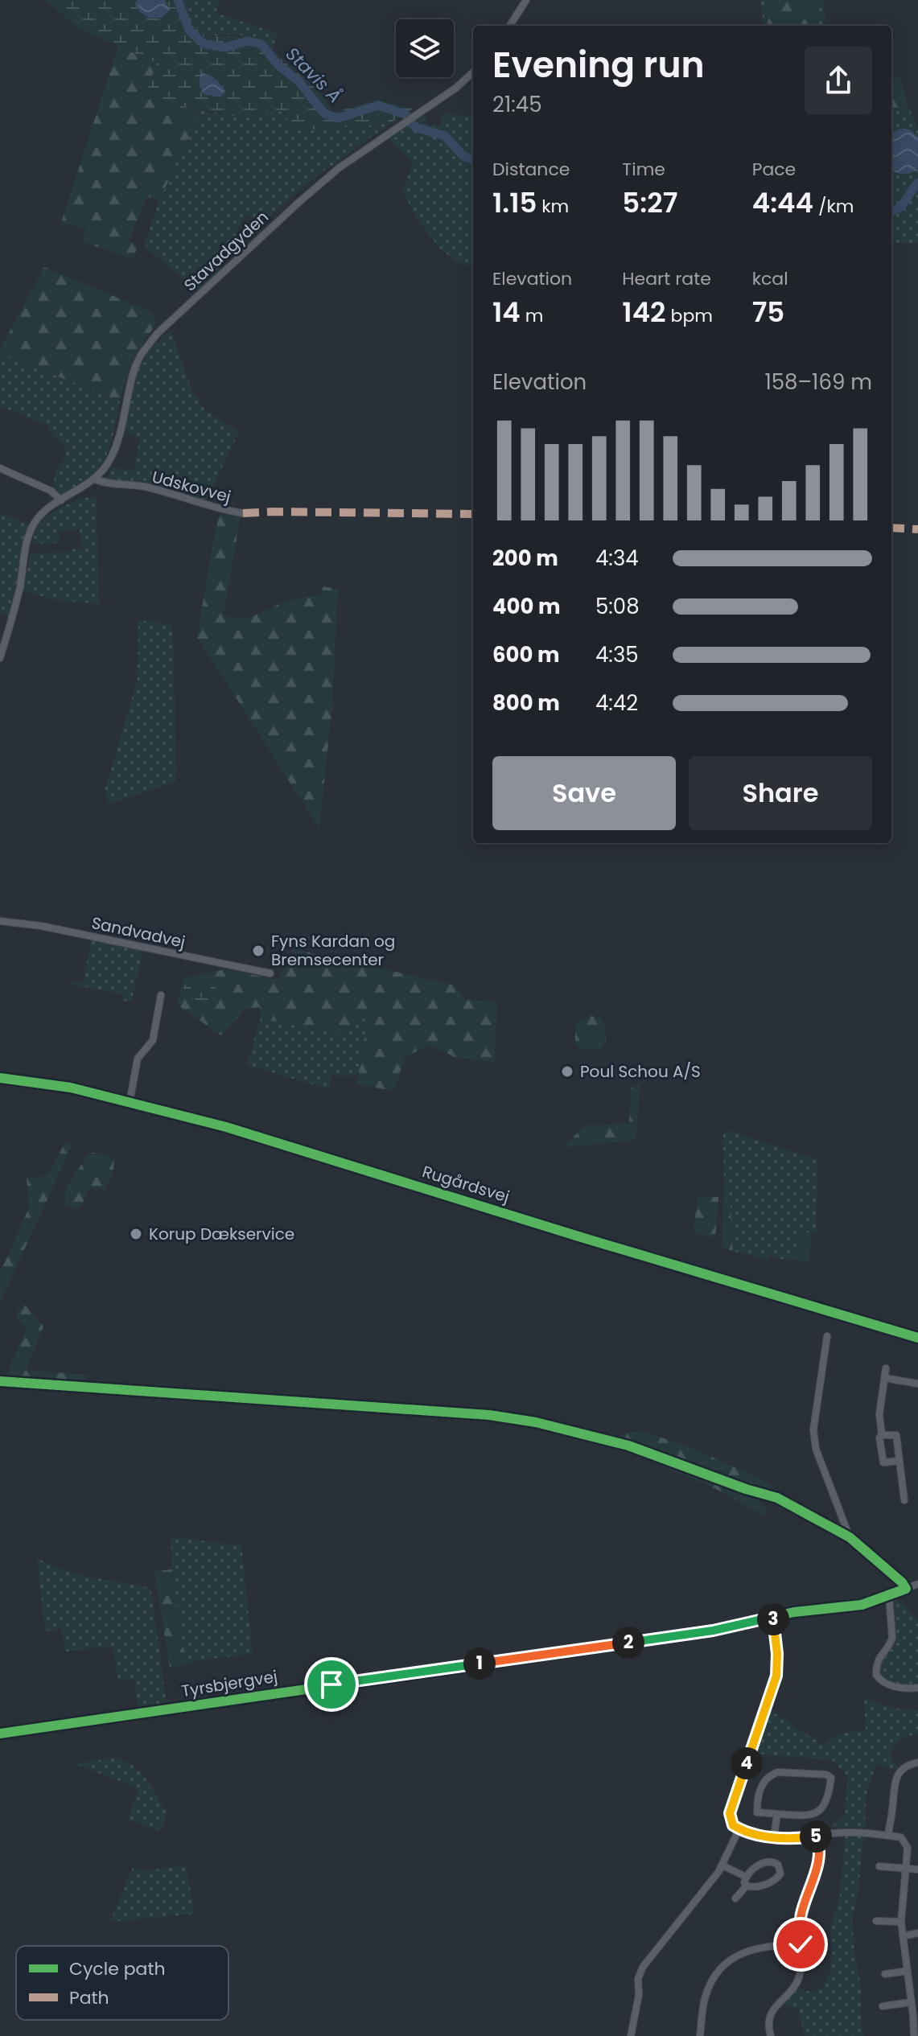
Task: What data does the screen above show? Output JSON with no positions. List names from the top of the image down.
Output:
{
  "streets": {
    "main road": ["Rugårdsvej"],
    "street": [
      "Stavadgyden",
      "Udskovvej",
      "Sandvadvej",
      "Tyrsbjergvej"
    ]
  },
  "crossings": [
    ["Stavadgyden", "Udskovvej"]
  ],
  "water": ["Stavis Å"],
  "places": ["Fyns Kardan og Bremsecenter", "Poul Schou A/S", "Korup Dækservice"],
  "legend": ["Cycle path", "Path"],
  "page": {
    "heading": ["Evening run", "21:45"],
    "stats": [
      ["Distance", "1.15 km"],
      ["Time", "5:27"],
      ["Pace", "4:44 /km"],
      ["Elevation", "14 m"],
      ["Heart rate", "142 bpm"],
      ["kcal", "75"]
    ],
    "chart": ["Elevation", "158–169 m"],
    "list": [
      {
        "name": "200 m",
        "note": "4:34"
      },
      {
        "name": "400 m",
        "note": "5:08"
      },
      {
        "name": "600 m",
        "note": "4:35"
      },
      {
        "name": "800 m",
        "note": "4:42"
      }
    ],
    "buttons": ["Save", "Share"],
    "pins": [
      "3",
      "2",
      "1",
      "4",
      "5"
    ]
  }
}
